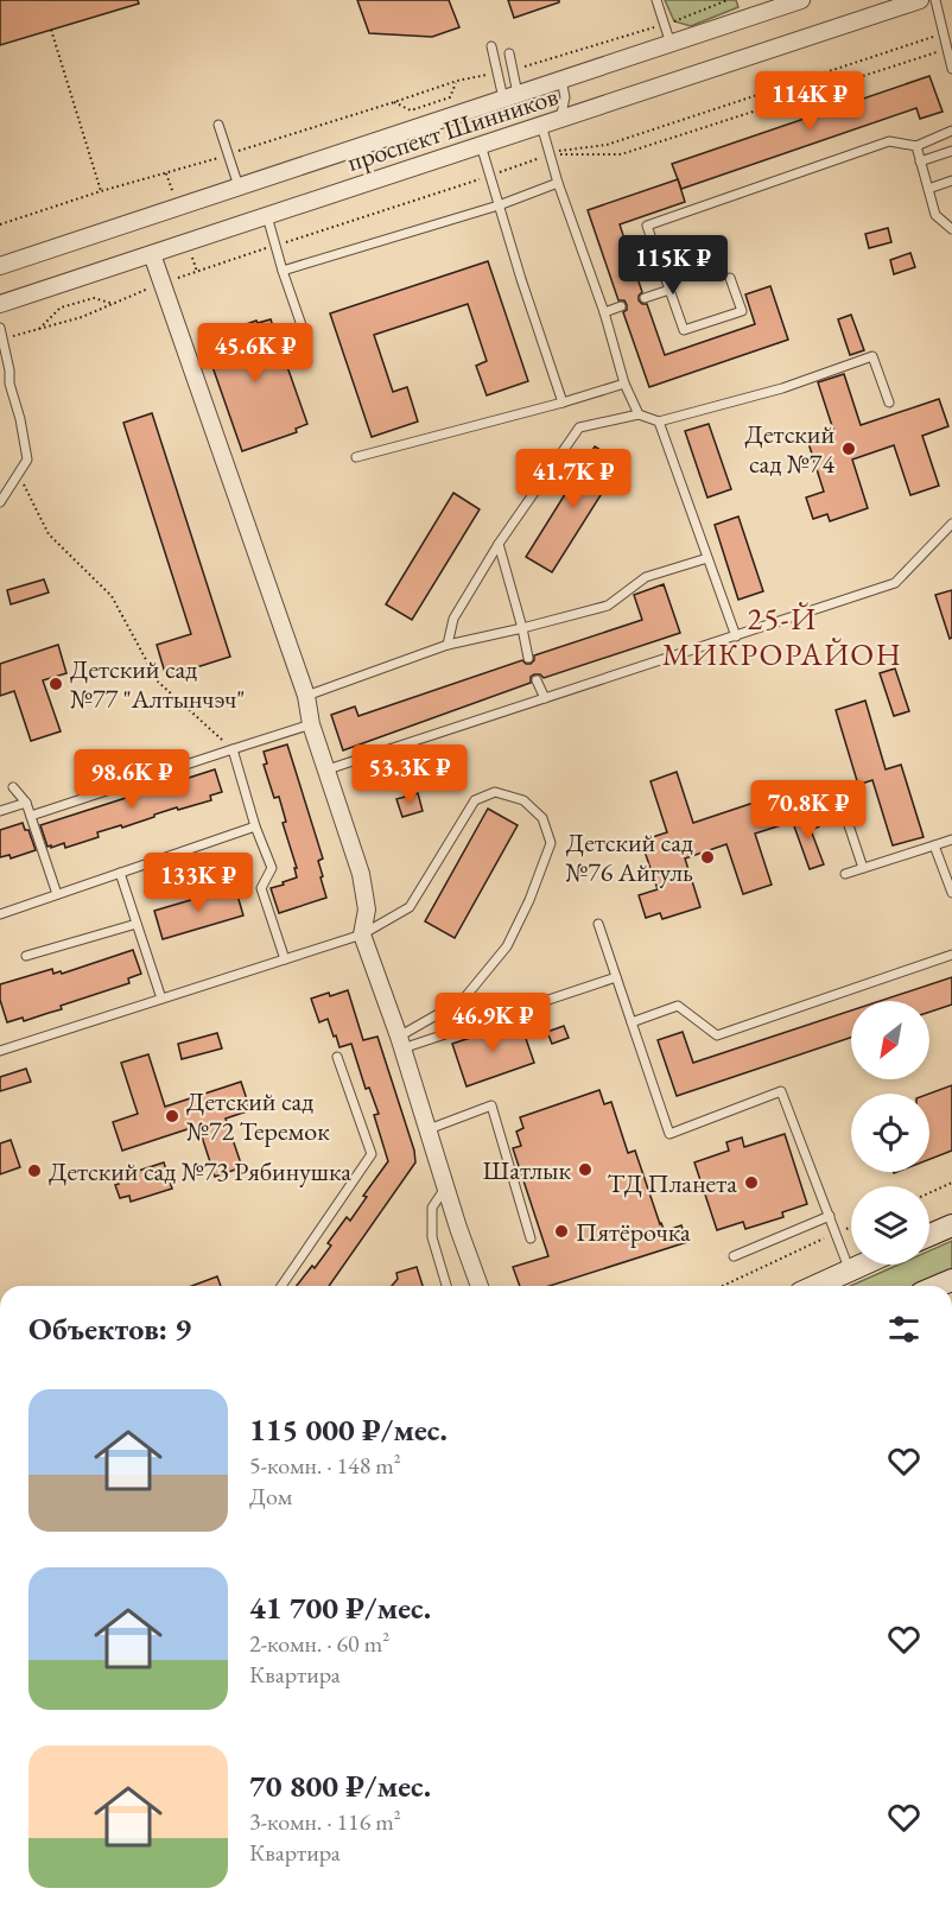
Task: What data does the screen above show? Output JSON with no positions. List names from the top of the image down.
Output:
{
  "streets": {
    "street": ["проспект Шинников"]
  },
  "districts": ["25-Й МИКРОРАЙОН"],
  "places": [
    "Детский сад №74",
    "Детский сад №77 \"Алтынчэч\"",
    "Детский сад №76 Айгуль",
    "Детский сад №72 Теремок",
    "Шатлык",
    "Детский сад №73 Рябинушка",
    "ТД Планета",
    "Пятёрочка"
  ],
  "north": "bottom left",
  "page": {
    "price": [
      "114K ₽",
      "115K ₽",
      "45.6K ₽",
      "41.7K ₽",
      "53.3K ₽",
      "98.6K ₽",
      "70.8K ₽",
      "133K ₽",
      "46.9K ₽"
    ],
    "heading": "Объектов: 9",
    "list": [
      {
        "name": "115 000 ₽/мес.",
        "note": "5-комн. · 148 m² · Дом"
      },
      {
        "name": "41 700 ₽/мес.",
        "note": "2-комн. · 60 m² · Квартира"
      },
      {
        "name": "70 800 ₽/мес.",
        "note": "3-комн. · 116 m² · Квартира"
      }
    ]
  }
}
